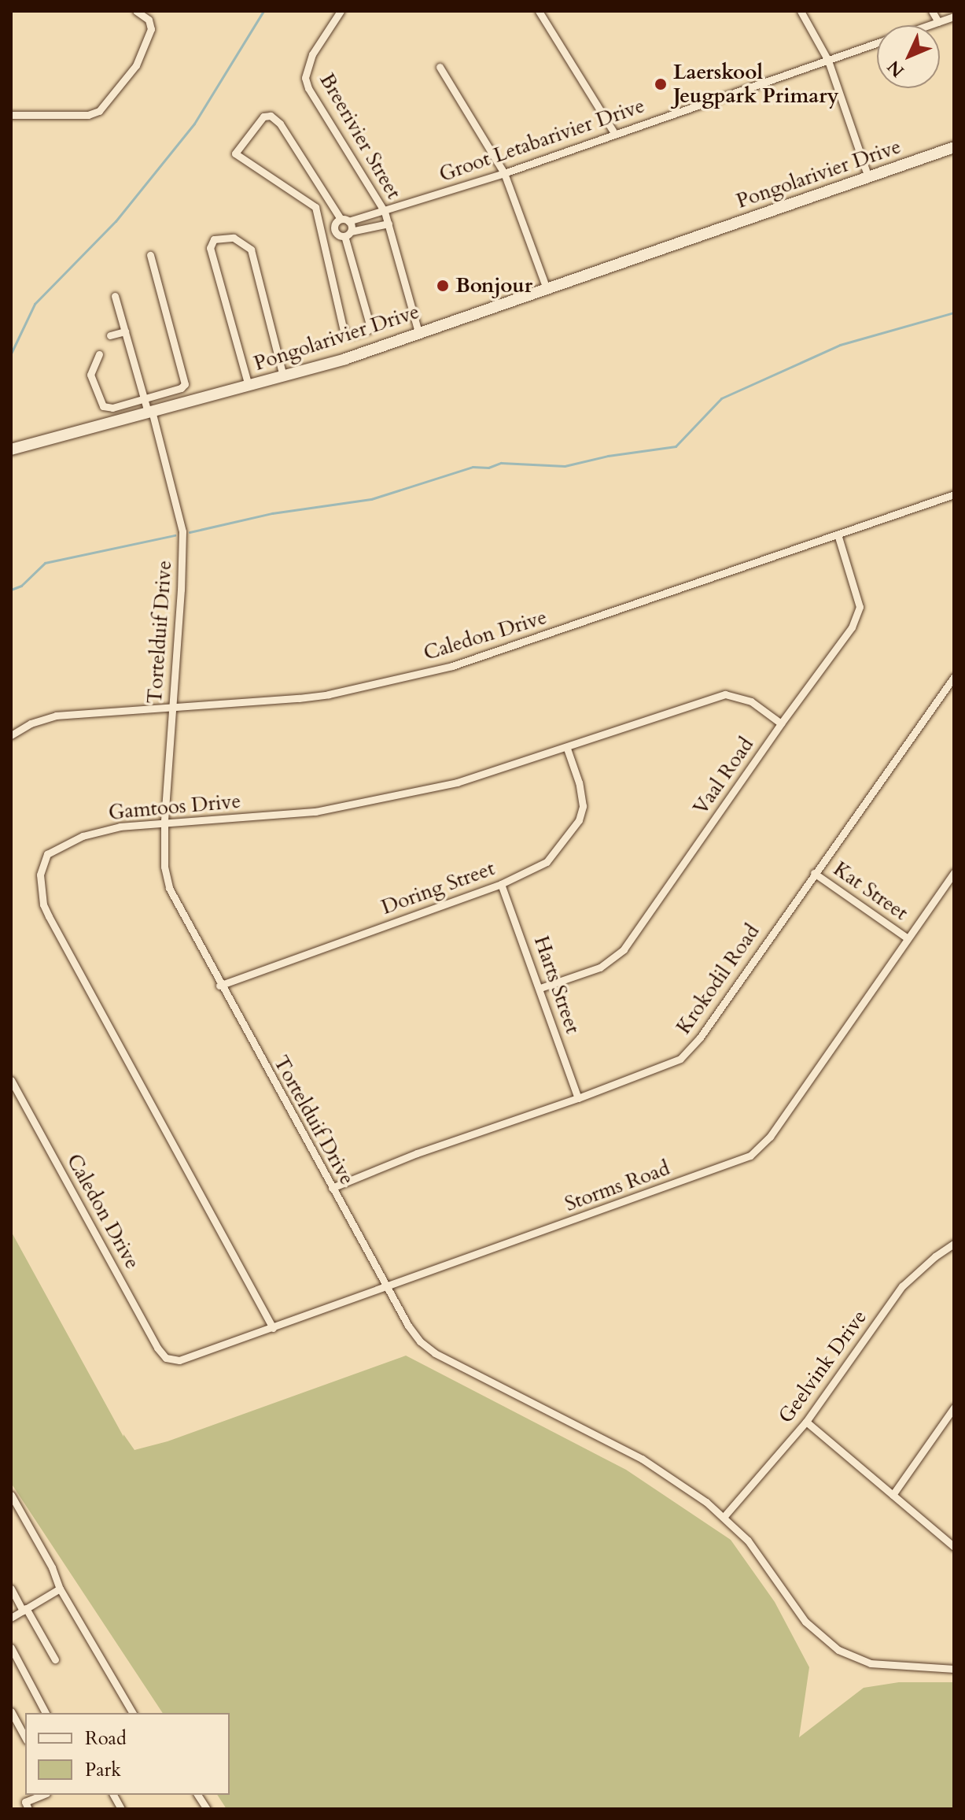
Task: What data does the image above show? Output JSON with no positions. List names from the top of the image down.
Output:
{
  "streets": {
    "street": [
      "Breerivier Street",
      "Groot Letabarivier Drive",
      "Pongolarivier Drive",
      "Tortelduif Drive",
      "Caledon Drive",
      "Vaal Road",
      "Gamtoos Drive",
      "Doring Street",
      "Kat Street",
      "Krokodil Road",
      "Harts Street",
      "Storms Road",
      "Geelvink Drive"
    ]
  },
  "crossings": [
    ["Breerivier Street", "Groot Letabarivier Drive"],
    ["Breerivier Street", "Pongolarivier Drive"],
    ["Pongolarivier Drive", "Tortelduif Drive"],
    ["Tortelduif Drive", "Caledon Drive"],
    ["Tortelduif Drive", "Gamtoos Drive"],
    ["Tortelduif Drive", "Doring Street"],
    ["Tortelduif Drive", "Krokodil Road"],
    ["Tortelduif Drive", "Storms Road"],
    ["Tortelduif Drive", "Geelvink Drive"],
    ["Caledon Drive", "Vaal Road"],
    ["Caledon Drive", "Storms Road"],
    ["Vaal Road", "Gamtoos Drive"],
    ["Vaal Road", "Harts Street"],
    ["Gamtoos Drive", "Doring Street"],
    ["Gamtoos Drive", "Storms Road"],
    ["Doring Street", "Harts Street"],
    ["Kat Street", "Krokodil Road"],
    ["Kat Street", "Storms Road"],
    ["Krokodil Road", "Harts Street"]
  ],
  "places": ["Laerskool Jeugpark Primary", "Bonjour"],
  "legend": ["Road", "Park"],
  "north": "bottom left"
}
